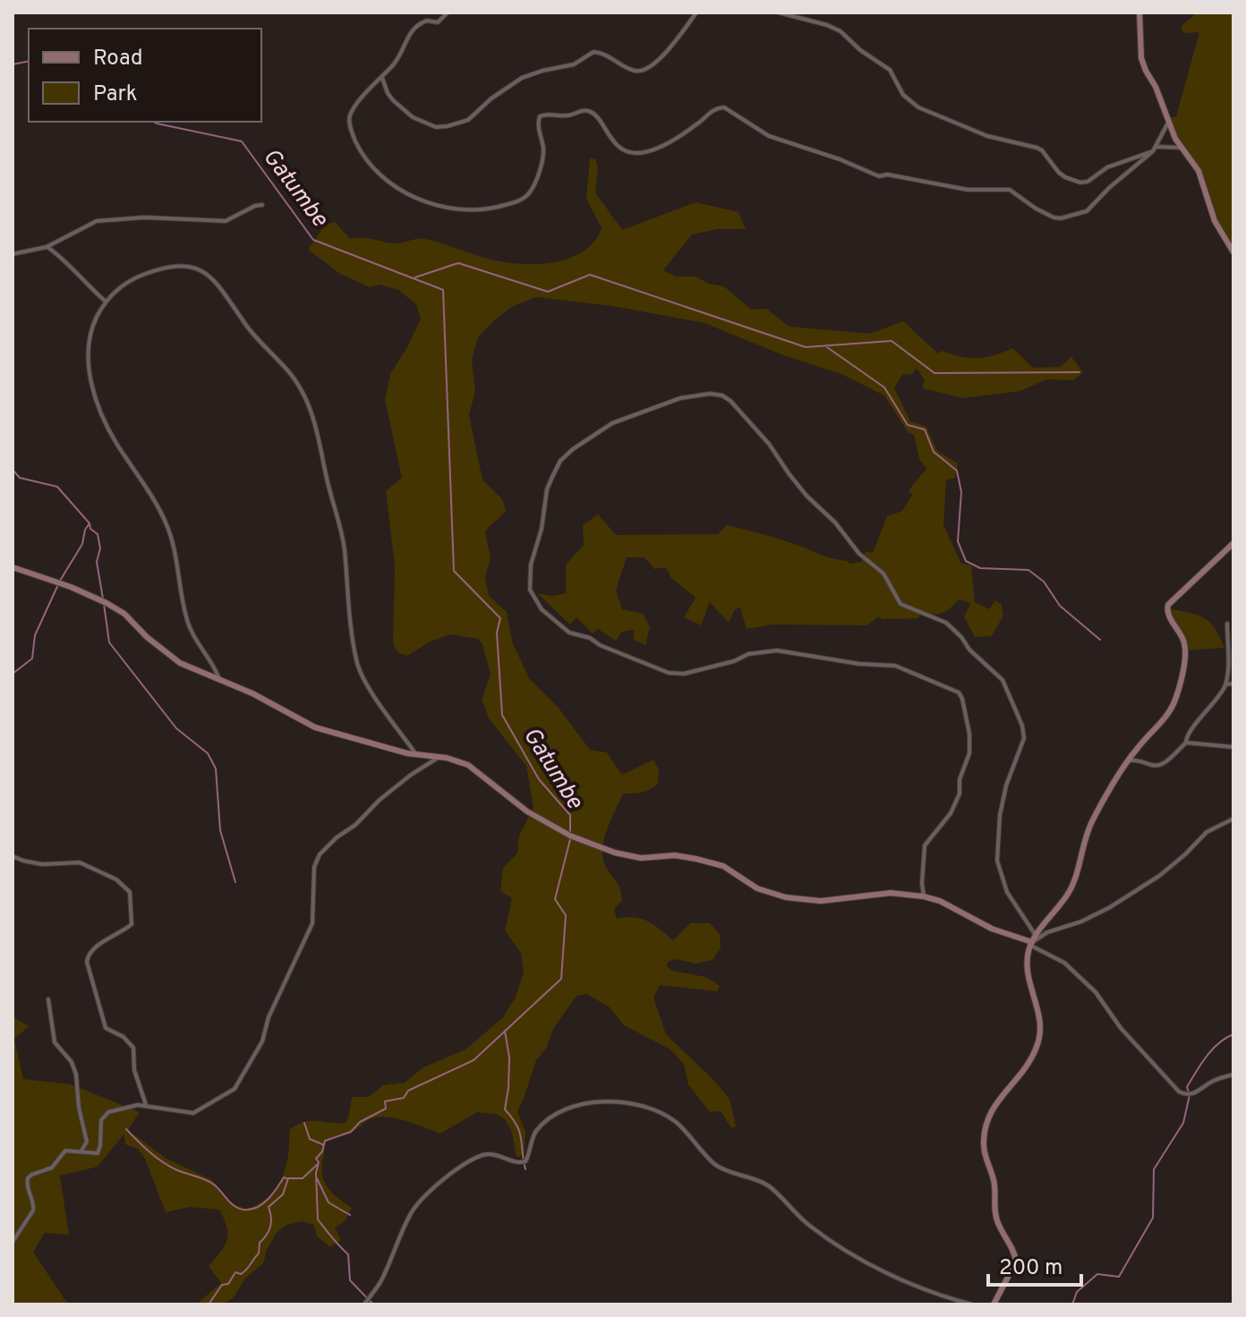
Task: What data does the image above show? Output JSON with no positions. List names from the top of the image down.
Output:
{
  "water": ["Gatumbe"],
  "legend": ["Road", "Park"],
  "scale_bar": "200 m"
}
